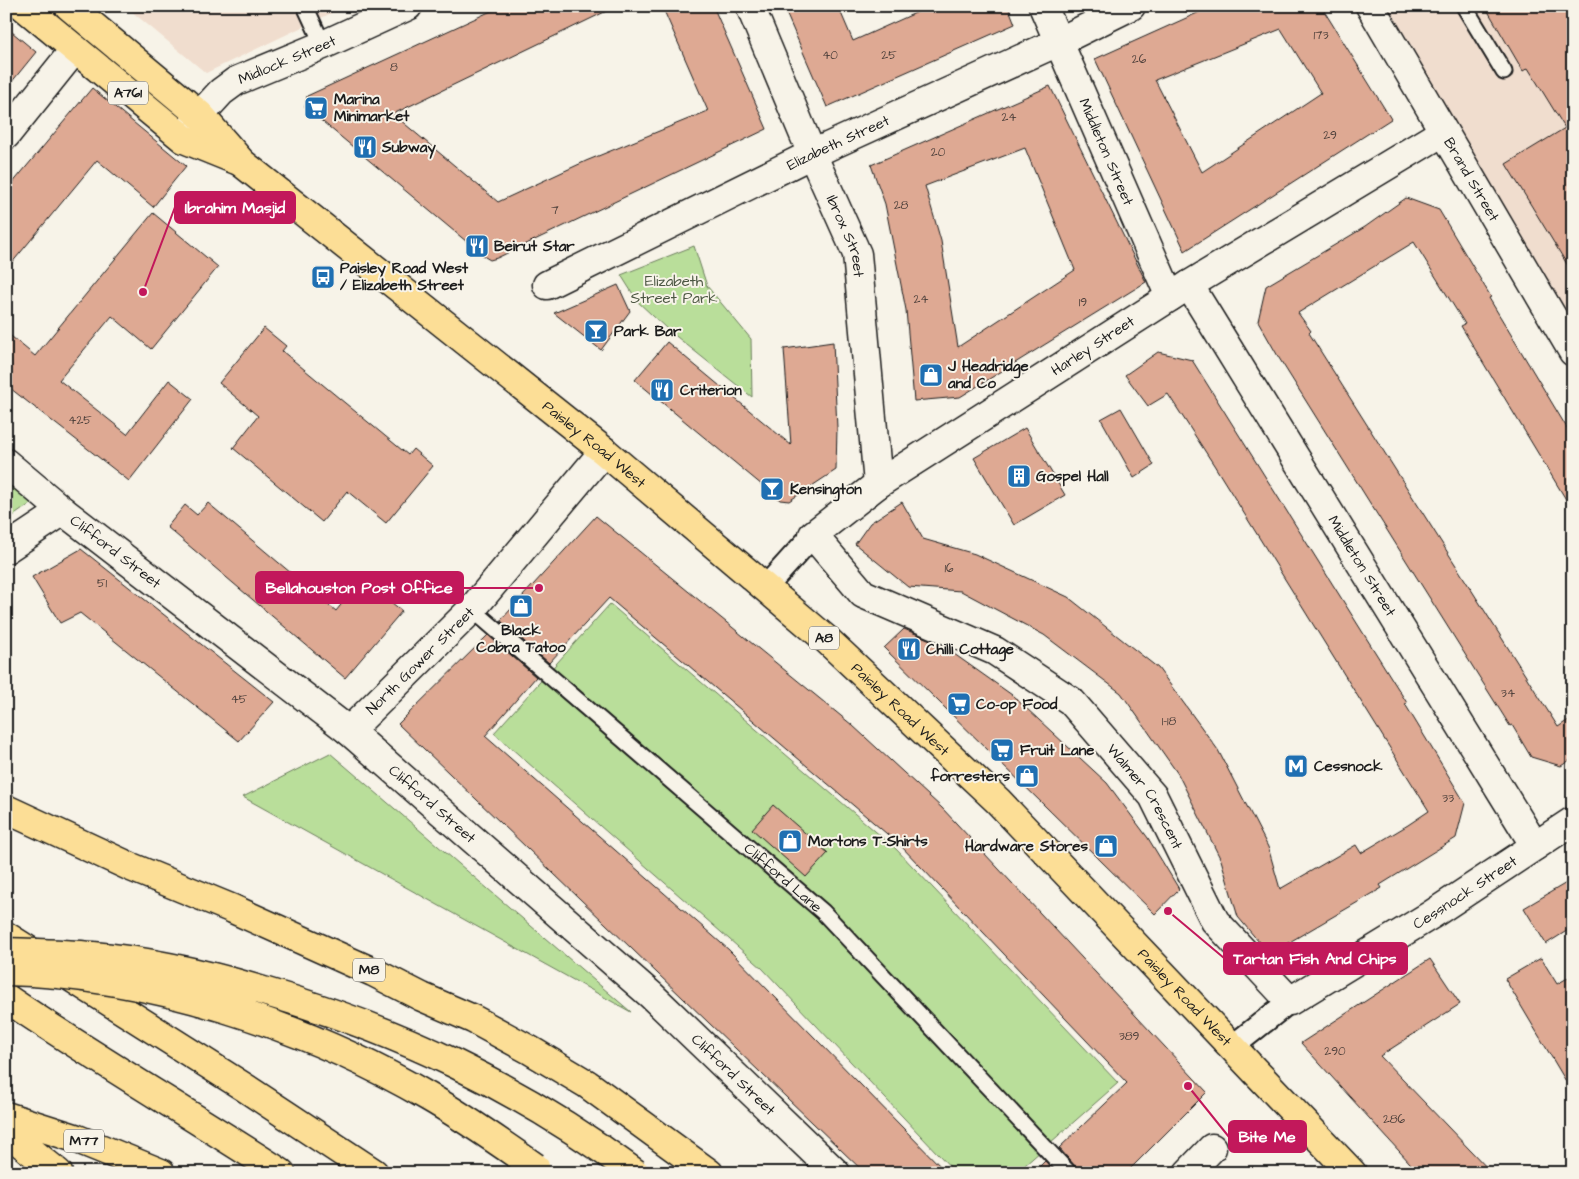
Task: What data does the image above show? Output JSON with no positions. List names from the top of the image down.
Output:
{
  "streets": {
    "main road": [
      "A761",
      "Paisley Road West",
      "A8",
      "M8",
      "M77"
    ],
    "street": [
      "Midlock Street",
      "Elizabeth Street",
      "Middleton Street",
      "Brand Street",
      "Ibrox Street",
      "Harley Street",
      "Clifford Street",
      "North Gower Street",
      "Walmer Crescent",
      "Cessnock Street"
    ],
    "lane": ["Clifford Lane"]
  },
  "crossings": [
    ["Midlock Street", "Paisley Road West"],
    ["Elizabeth Street", "Middleton Street"],
    ["Elizabeth Street", "Ibrox Street"],
    ["Middleton Street", "Harley Street"],
    ["Middleton Street", "Cessnock Street"],
    ["Brand Street", "Harley Street"],
    ["Ibrox Street", "Harley Street"],
    ["Harley Street", "Paisley Road West"],
    ["Harley Street", "Walmer Crescent"],
    ["Paisley Road West", "North Gower Street"],
    ["Paisley Road West", "Cessnock Street"],
    ["Clifford Street", "North Gower Street"],
    ["North Gower Street", "Clifford Lane"],
    ["Walmer Crescent", "Cessnock Street"]
  ],
  "parks": ["Elizabeth Street Park"],
  "places": {
    "supermarket": ["Marina Minimarket", "Co-op Food", "Fruit Lane"],
    "restaurant": [
      "Subway",
      "Beirut Star",
      "Criterion",
      "Chilli Cottage"
    ],
    "bus stop": ["Paisley Road West / Elizabeth Street"],
    "other": [
      "Ibrahim Masjid",
      "Bellahouston Post Office",
      "Tartan Fish And Chips",
      "Bite Me"
    ],
    "bar": ["Park Bar", "Kensington"],
    "shop": [
      "J Headridge and Co",
      "Black Cobra Tatoo",
      "forresters",
      "Mortons T-Shirts",
      "Hardware Stores"
    ],
    "building": ["Gospel Hall"],
    "metro station": ["Cessnock"]
  },
  "house_numbers": [
    "173",
    "40",
    "25",
    "26",
    "8",
    "24",
    "29",
    "20",
    "28",
    "7",
    "24",
    "19",
    "425",
    "16",
    "51",
    "34",
    "45",
    "1-18",
    "33",
    "389",
    "290",
    "286"
  ]
}
